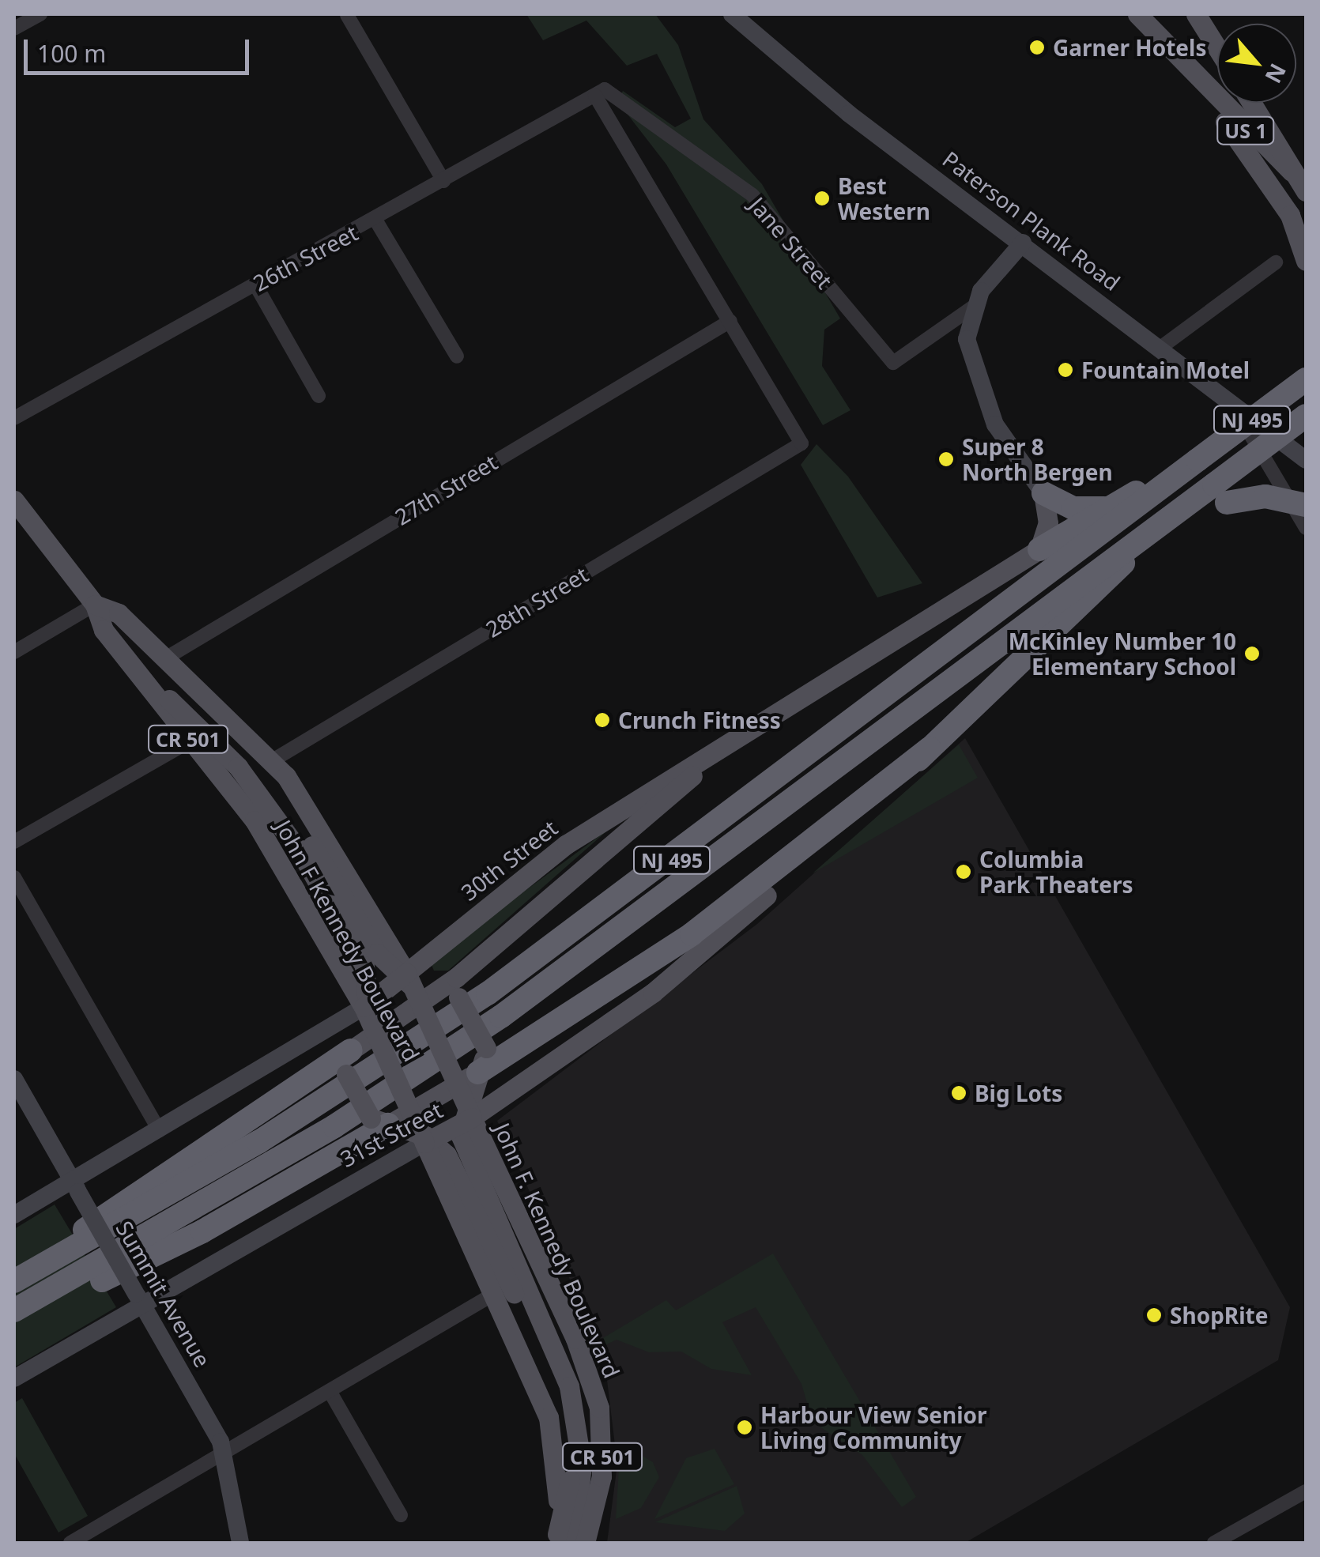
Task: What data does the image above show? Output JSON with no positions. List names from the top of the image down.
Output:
{
  "streets": {
    "highway": ["NJ 495"],
    "main road": [
      "US 1",
      "Paterson Plank Road",
      "CR 501",
      "30th Street",
      "John F Kennedy Boulevard",
      "31st Street",
      "John F. Kennedy Boulevard",
      "Summit Avenue"
    ],
    "street": [
      "Jane Street",
      "26th Street",
      "27th Street",
      "28th Street"
    ]
  },
  "crossings": [
    ["Jane Street", "26th Street"],
    ["27th Street", "28th Street"],
    ["27th Street", "John F Kennedy Boulevard"],
    ["28th Street", "John F Kennedy Boulevard"],
    ["CR 501", "John F Kennedy Boulevard"],
    ["CR 501", "31st Street"],
    ["30th Street", "John F Kennedy Boulevard"],
    ["30th Street", "Summit Avenue"],
    ["John F Kennedy Boulevard", "31st Street"],
    ["John F Kennedy Boulevard", "John F. Kennedy Boulevard"],
    ["31st Street", "John F. Kennedy Boulevard"],
    ["31st Street", "Summit Avenue"]
  ],
  "places": [
    "Garner Hotels",
    "Best Western",
    "Fountain Motel",
    "Super 8 North Bergen",
    "McKinley Number 10 Elementary School",
    "Crunch Fitness",
    "Columbia Park Theaters",
    "Big Lots",
    "ShopRite",
    "Harbour View Senior Living Community"
  ],
  "scale_bar": "100 m",
  "north": "bottom right"
}
